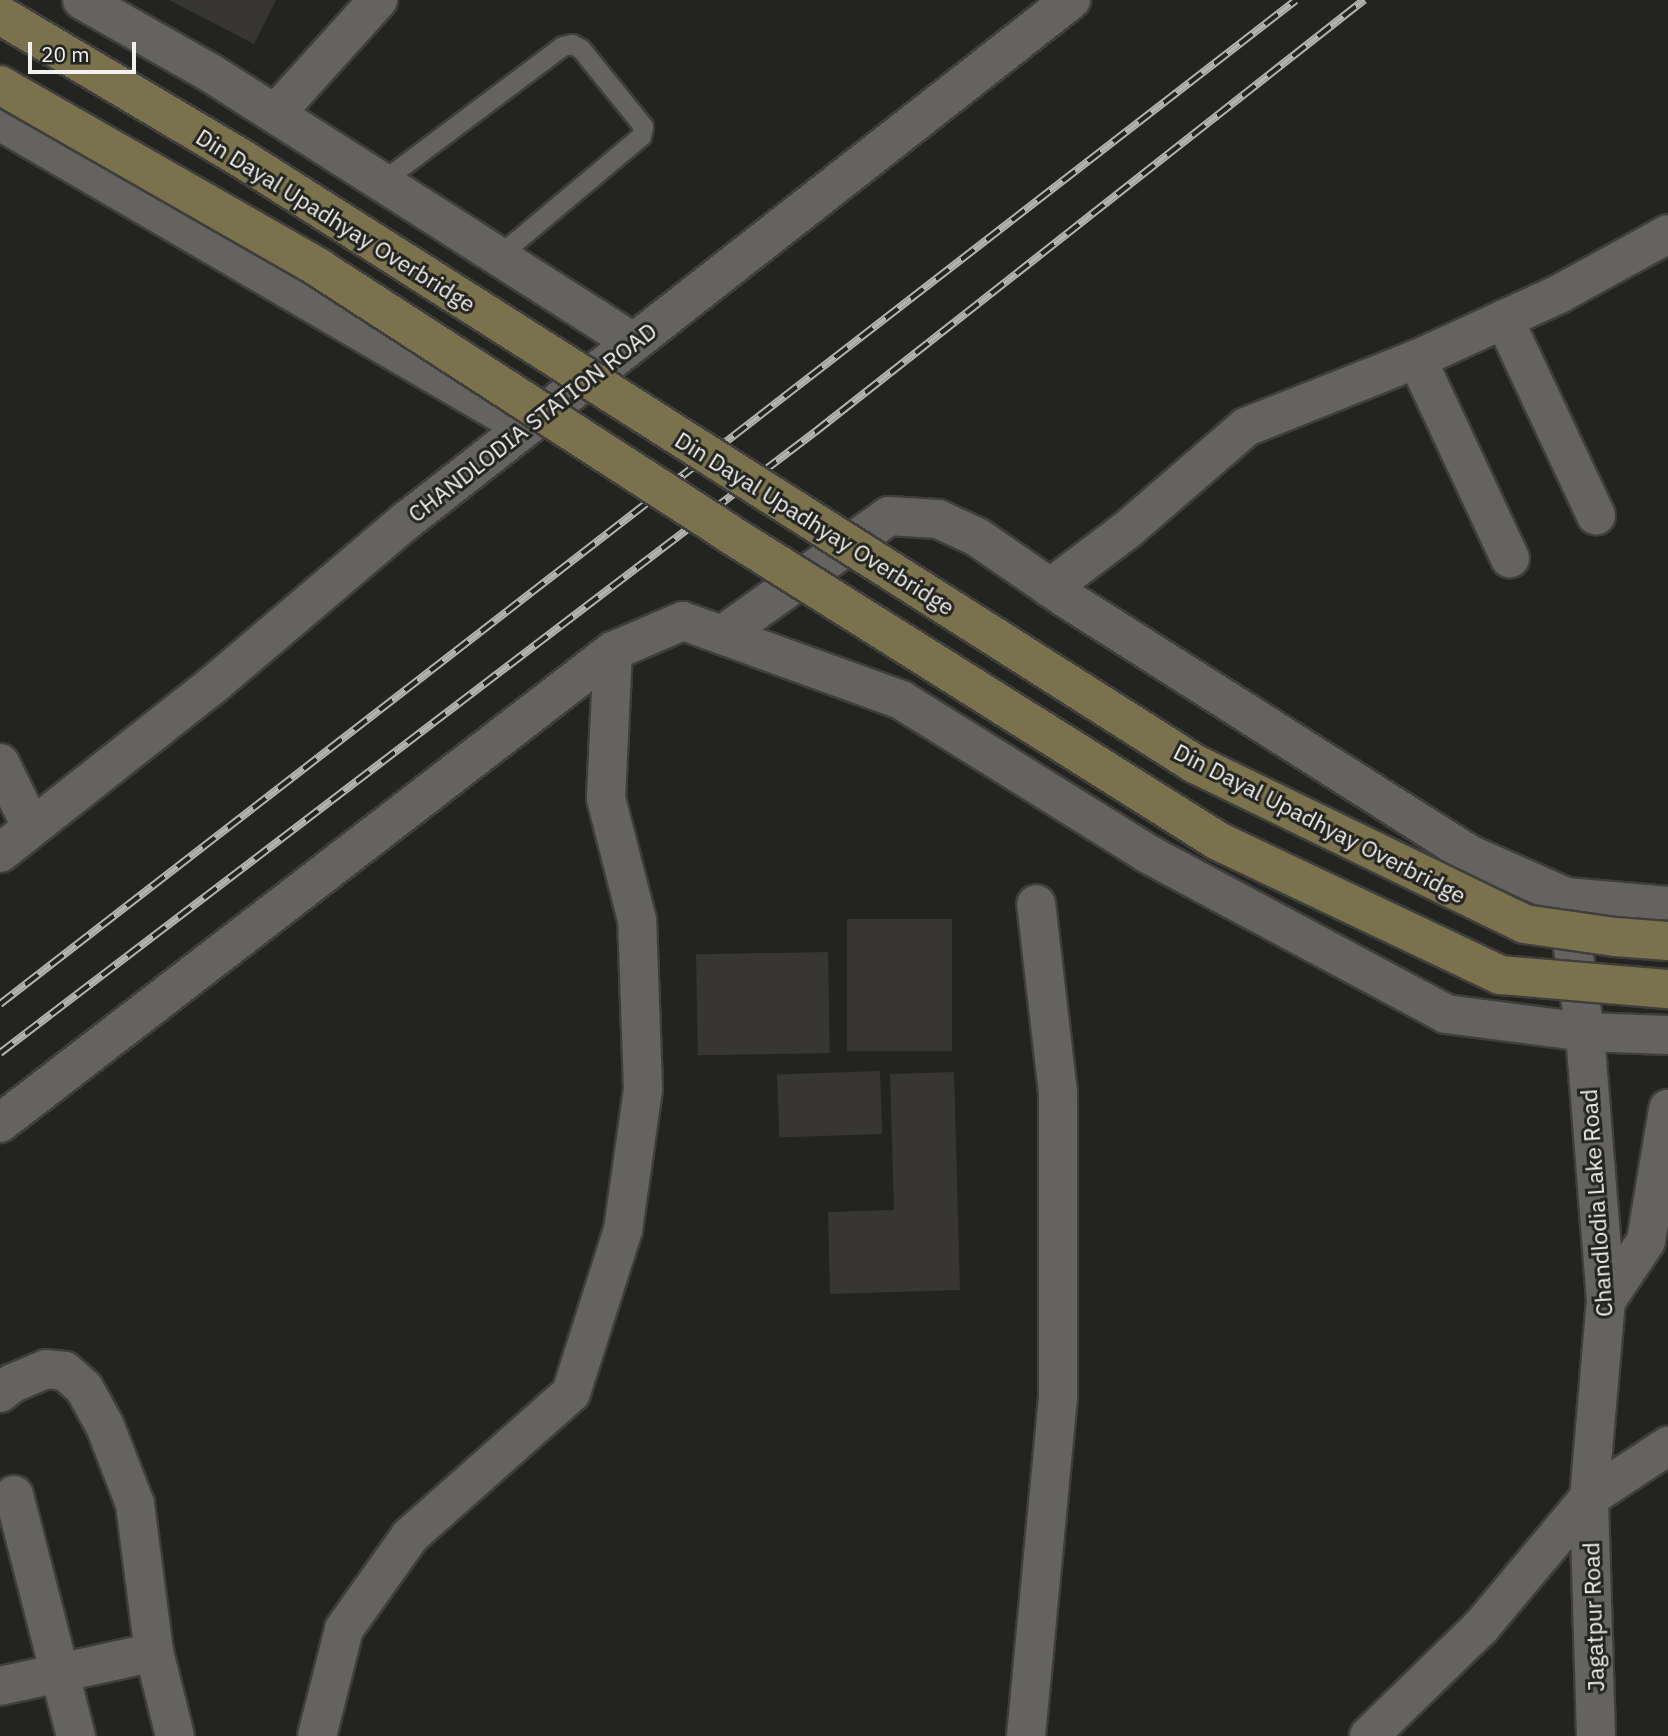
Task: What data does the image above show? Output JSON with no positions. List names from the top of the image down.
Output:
{
  "streets": {
    "main road": ["Din Dayal Upadhyay Overbridge"],
    "street": ["CHANDLODIA STATION ROAD", "Chandlodia Lake Road", "Jagatpur Road"]
  },
  "crossings": [
    ["Chandlodia Lake Road", "Jagatpur Road"]
  ],
  "scale_bar": "20 m"
}
